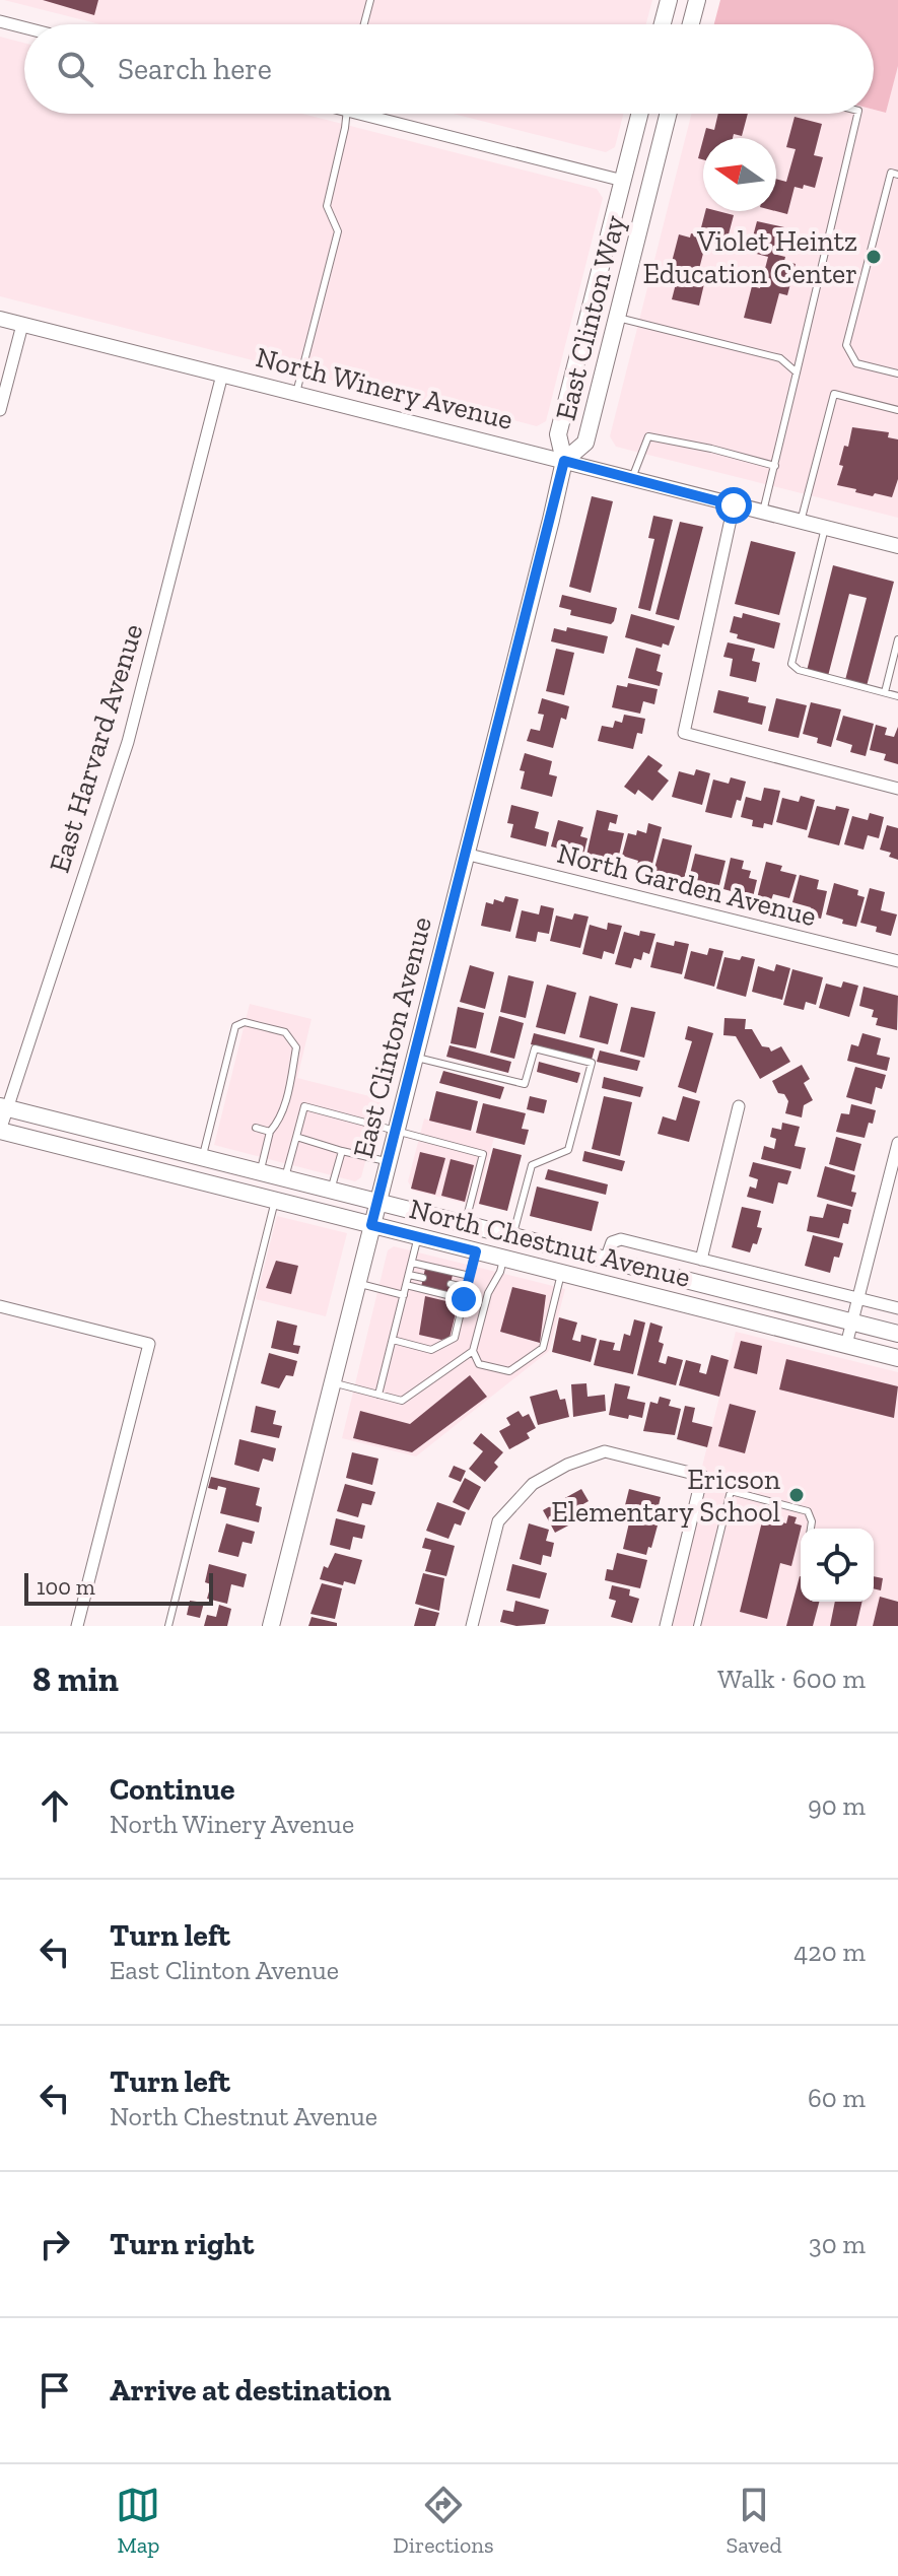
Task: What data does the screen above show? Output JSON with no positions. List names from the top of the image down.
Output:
{
  "streets": {
    "main road": ["East Clinton Way", "East Clinton Avenue", "North Chestnut Avenue"],
    "street": ["North Winery Avenue", "East Harvard Avenue", "North Garden Avenue"]
  },
  "crossings": [
    ["East Clinton Way", "North Winery Avenue"],
    ["East Clinton Way", "East Clinton Avenue"],
    ["North Winery Avenue", "East Harvard Avenue"],
    ["North Winery Avenue", "East Clinton Avenue"],
    ["East Harvard Avenue", "North Chestnut Avenue"],
    ["North Garden Avenue", "East Clinton Avenue"],
    ["East Clinton Avenue", "North Chestnut Avenue"]
  ],
  "places": ["Violet Heintz Education Center", "Ericson Elementary School"],
  "scale_bar": "100 m",
  "north": "left",
  "page": {
    "search": "Search here",
    "scale": "100 m",
    "heading": ["8 min", "Walk · 600 m"],
    "list": [
      ["Continue", "North Winery Avenue", "90 m"],
      ["Turn left", "East Clinton Avenue", "420 m"],
      ["Turn left", "North Chestnut Avenue", "60 m"],
      ["Turn right", "30 m"],
      "Arrive at destination"
    ],
    "nav": ["Map", "Directions", "Saved"]
  }
}
